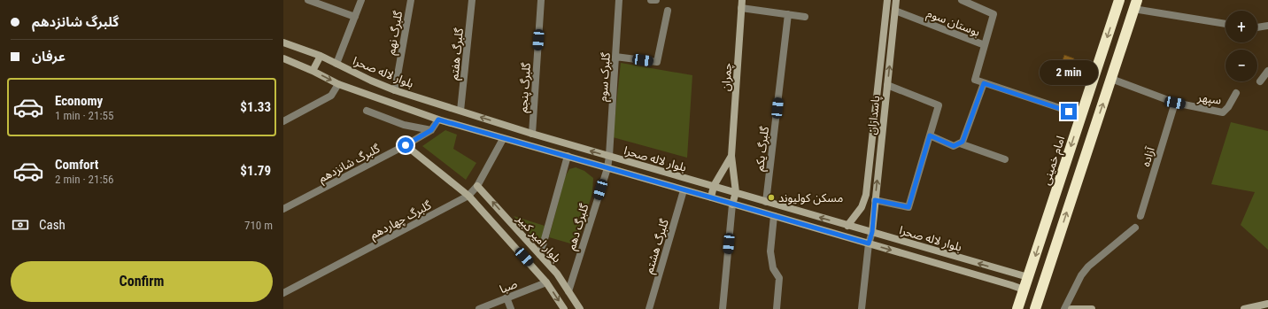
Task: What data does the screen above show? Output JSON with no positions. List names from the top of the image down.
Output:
{
  "streets": {
    "highway": ["امام خمینی"],
    "main road": [
      "بلوار لاله صحرا",
      "چمران",
      "پاسداران",
      "بلوار امیر کبیر"
    ],
    "street": [
      "بوستان سوم",
      "گلبرگ نهم",
      "گلبرگ هفتم",
      "گلبرک سوم",
      "گلبرگ پنجم",
      "سپهر",
      "گلبرگ یکم",
      "آزاده",
      "گلبرگ شانزدهم",
      "گلبرگ چهاردهم",
      "گلبرگ دهم",
      "گلبرگ هشتم",
      "صبا"
    ]
  },
  "crossings": [
    ["بوستان سوم", "پاسداران"],
    ["گلبرگ نهم", "بلوار لاله صحرا"],
    ["گلبرگ هفتم", "بلوار لاله صحرا"],
    ["بلوار لاله صحرا", "گلبرک سوم"],
    ["بلوار لاله صحرا", "چمران"],
    ["بلوار لاله صحرا", "گلبرگ پنجم"],
    ["بلوار لاله صحرا", "پاسداران"],
    ["بلوار لاله صحرا", "گلبرگ یکم"],
    ["بلوار لاله صحرا", "امام خمینی"],
    ["بلوار لاله صحرا", "گلبرگ شانزدهم"],
    ["بلوار لاله صحرا", "گلبرگ چهاردهم"],
    ["بلوار لاله صحرا", "گلبرگ دهم"],
    ["بلوار لاله صحرا", "گلبرگ هشتم"],
    ["گلبرک سوم", "گلبرگ دهم"],
    ["سپهر", "آزاده"],
    ["گلبرگ چهاردهم", "بلوار امیر کبیر"],
    ["گلبرگ دهم", "بلوار امیر کبیر"]
  ],
  "places": ["مسکن کولیوند"],
  "page": {
    "banner": ["گلبرگ شانزدهم", "عرفان"],
    "map_buttons": ["+", "−"],
    "bubble": "2 min",
    "list": [
      {
        "name": "Economy",
        "note": "1 min · 21:55",
        "value": "$1.33"
      },
      {
        "name": "Comfort",
        "note": "2 min · 21:56",
        "value": "$1.79"
      }
    ],
    "pay": ["Cash", "710 m"],
    "buttons": "Confirm"
  }
}
